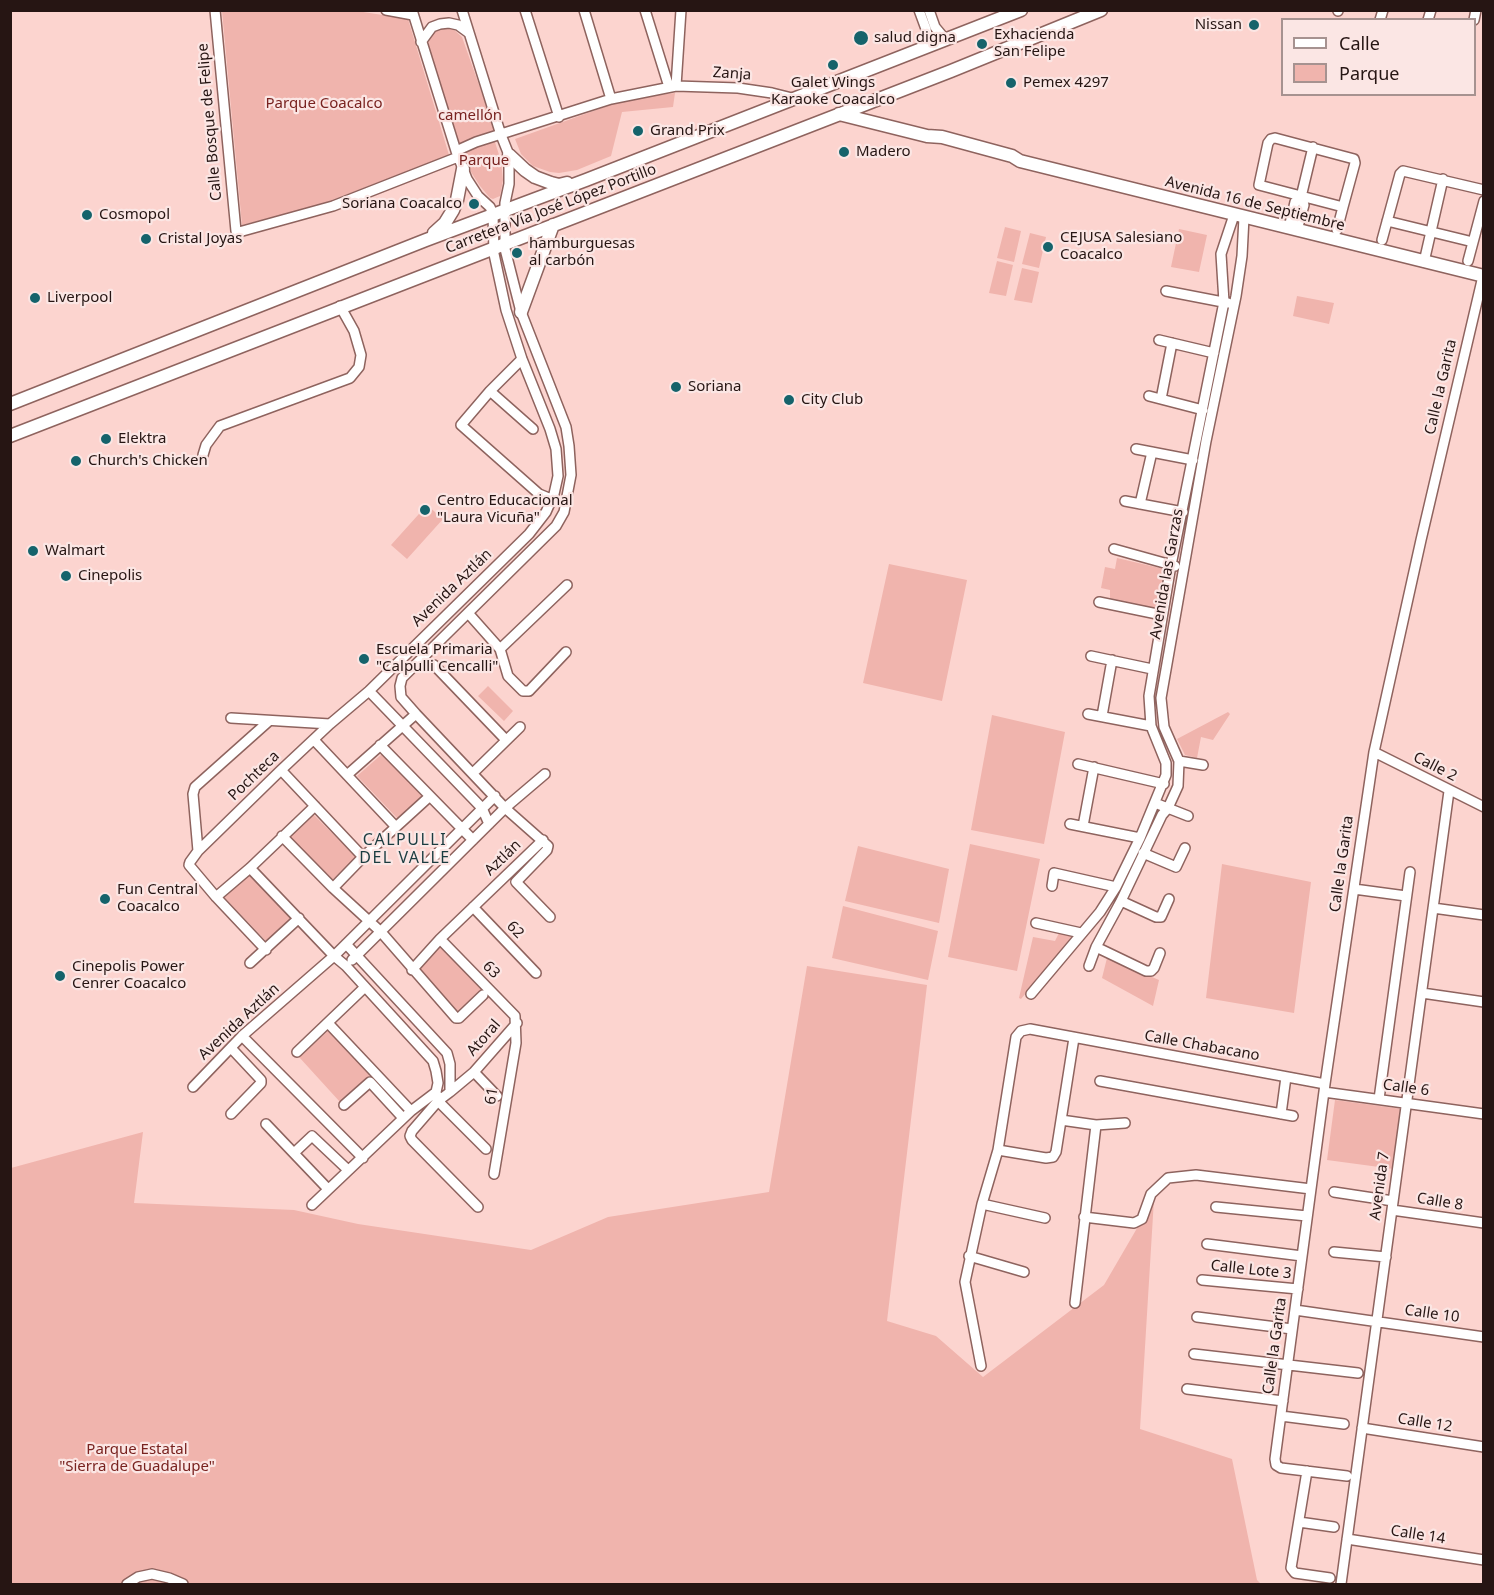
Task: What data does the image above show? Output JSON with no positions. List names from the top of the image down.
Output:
{
  "streets": {
    "main road": ["Avenida 16 de Septiembre", "Carretera Vía José López Portillo"],
    "street": [
      "Zanja",
      "Calle Bosque de Felipe",
      "Calle la Garita",
      "Avenida las Garzas",
      "Avenida Aztlán",
      "Calle 2",
      "Pochteca",
      "Aztlán",
      "62",
      "63",
      "Atoral",
      "Calle Chabacano",
      "Calle 6",
      "61",
      "Avenida 7",
      "Calle 8",
      "Calle Lote 3",
      "Calle 10",
      "Calle 12",
      "Calle 14"
    ]
  },
  "crossings": [
    ["Zanja", "Calle Bosque de Felipe"],
    ["Zanja", "Carretera Vía José López Portillo"],
    ["Avenida 16 de Septiembre", "Carretera Vía José López Portillo"],
    ["Avenida 16 de Septiembre", "Calle la Garita"],
    ["Avenida 16 de Septiembre", "Avenida las Garzas"],
    ["Carretera Vía José López Portillo", "Avenida Aztlán"],
    ["Calle la Garita", "Calle 2"],
    ["Calle la Garita", "Calle Chabacano"],
    ["Calle la Garita", "Calle 6"],
    ["Calle la Garita", "Calle Lote 3"],
    ["Calle la Garita", "Calle 10"],
    ["Avenida Aztlán", "Pochteca"],
    ["Avenida Aztlán", "Aztlán"],
    ["Calle 2", "Avenida 7"],
    ["Aztlán", "62"],
    ["Aztlán", "63"],
    ["63", "Atoral"],
    ["63", "61"],
    ["Atoral", "61"],
    ["Calle Chabacano", "Calle 6"],
    ["Calle 6", "Avenida 7"],
    ["Avenida 7", "Calle 8"],
    ["Avenida 7", "Calle 10"],
    ["Avenida 7", "Calle 12"],
    ["Avenida 7", "Calle 14"]
  ],
  "districts": ["CALPULLI DEL VALLE"],
  "parks": [
    "Parque Coacalco",
    "camellón",
    "Parque",
    "Parque Estatal \"Sierra de Guadalupe\""
  ],
  "places": [
    "Nissan",
    "salud digna",
    "Exhacienda San Felipe",
    "Galet Wings Karaoke Coacalco",
    "Pemex 4297",
    "Grand Prix",
    "Madero",
    "Soriana Coacalco",
    "Cosmopol",
    "Cristal Joyas",
    "CEJUSA Salesiano Coacalco",
    "hamburguesas al carbón",
    "Liverpool",
    "Soriana",
    "City Club",
    "Elektra",
    "Church's Chicken",
    "Centro Educacional \"Laura Vicuña\"",
    "Walmart",
    "Cinepolis",
    "Escuela Primaria \"Calpulli Cencalli\"",
    "Fun Central Coacalco",
    "Cinepolis Power Cenrer Coacalco"
  ],
  "legend": ["Calle", "Parque"]
}
